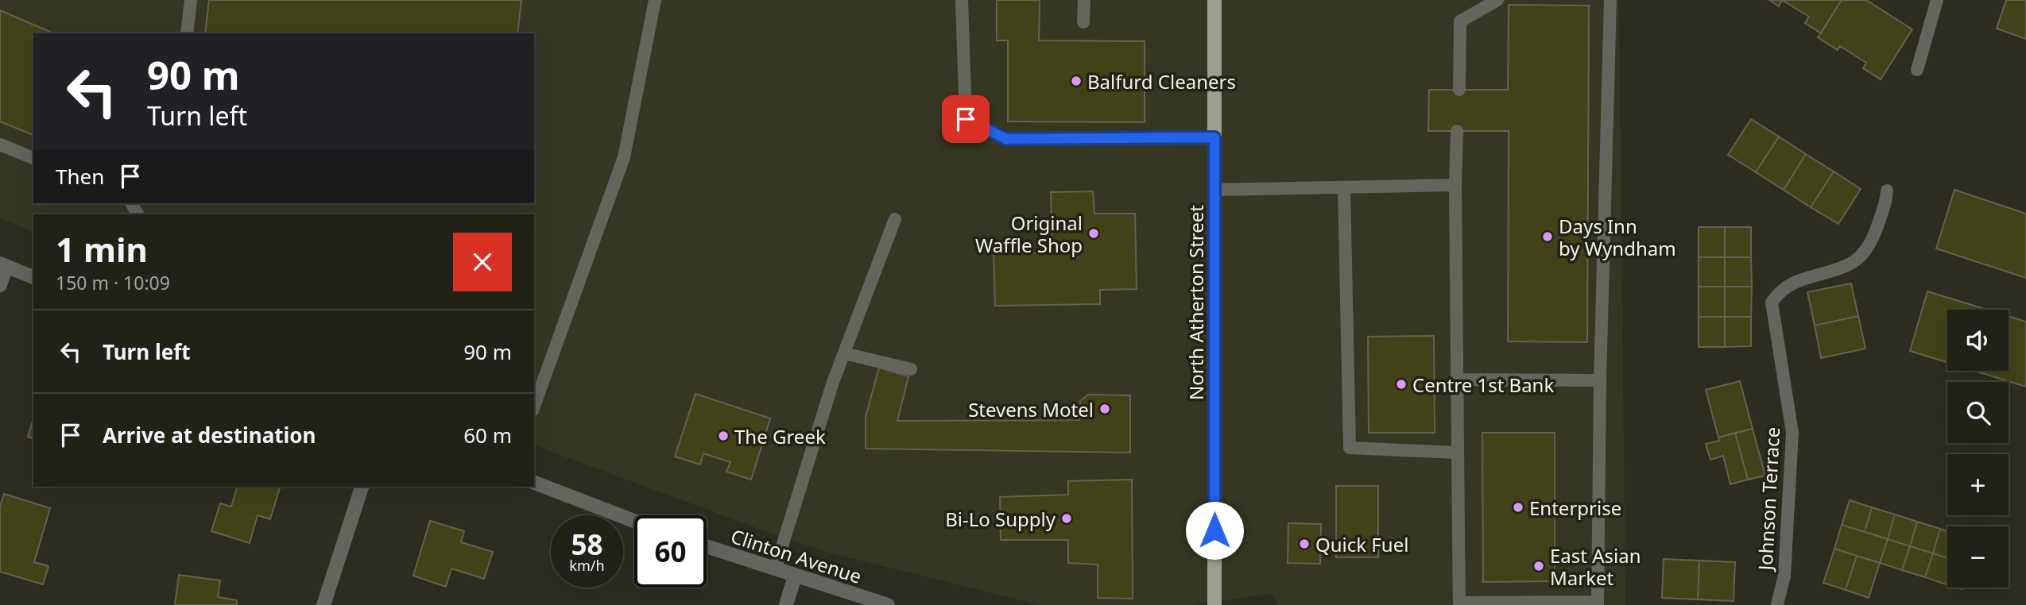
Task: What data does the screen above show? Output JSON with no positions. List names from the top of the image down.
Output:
{
  "streets": {
    "main road": ["North Atherton Street"],
    "street": ["Clinton Avenue"],
    "lane": ["Johnson Terrace"]
  },
  "places": [
    "Balfurd Cleaners",
    "Original Waffle Shop",
    "Days Inn by Wyndham",
    "Centre 1st Bank",
    "Stevens Motel",
    "The Greek",
    "Enterprise",
    "Bi-Lo Supply",
    "Quick Fuel",
    "East Asian Market"
  ],
  "page": {
    "turn": ["90 m", "Turn left"],
    "then": "Then",
    "heading": ["1 min", "150 m · 10:09"],
    "list": [
      {
        "name": "Turn left",
        "value": "90 m"
      },
      {
        "name": "Arrive at destination",
        "value": "60 m"
      }
    ],
    "map_buttons": ["+", "−"],
    "speed": "58 km/h",
    "limit": "60"
  }
}
